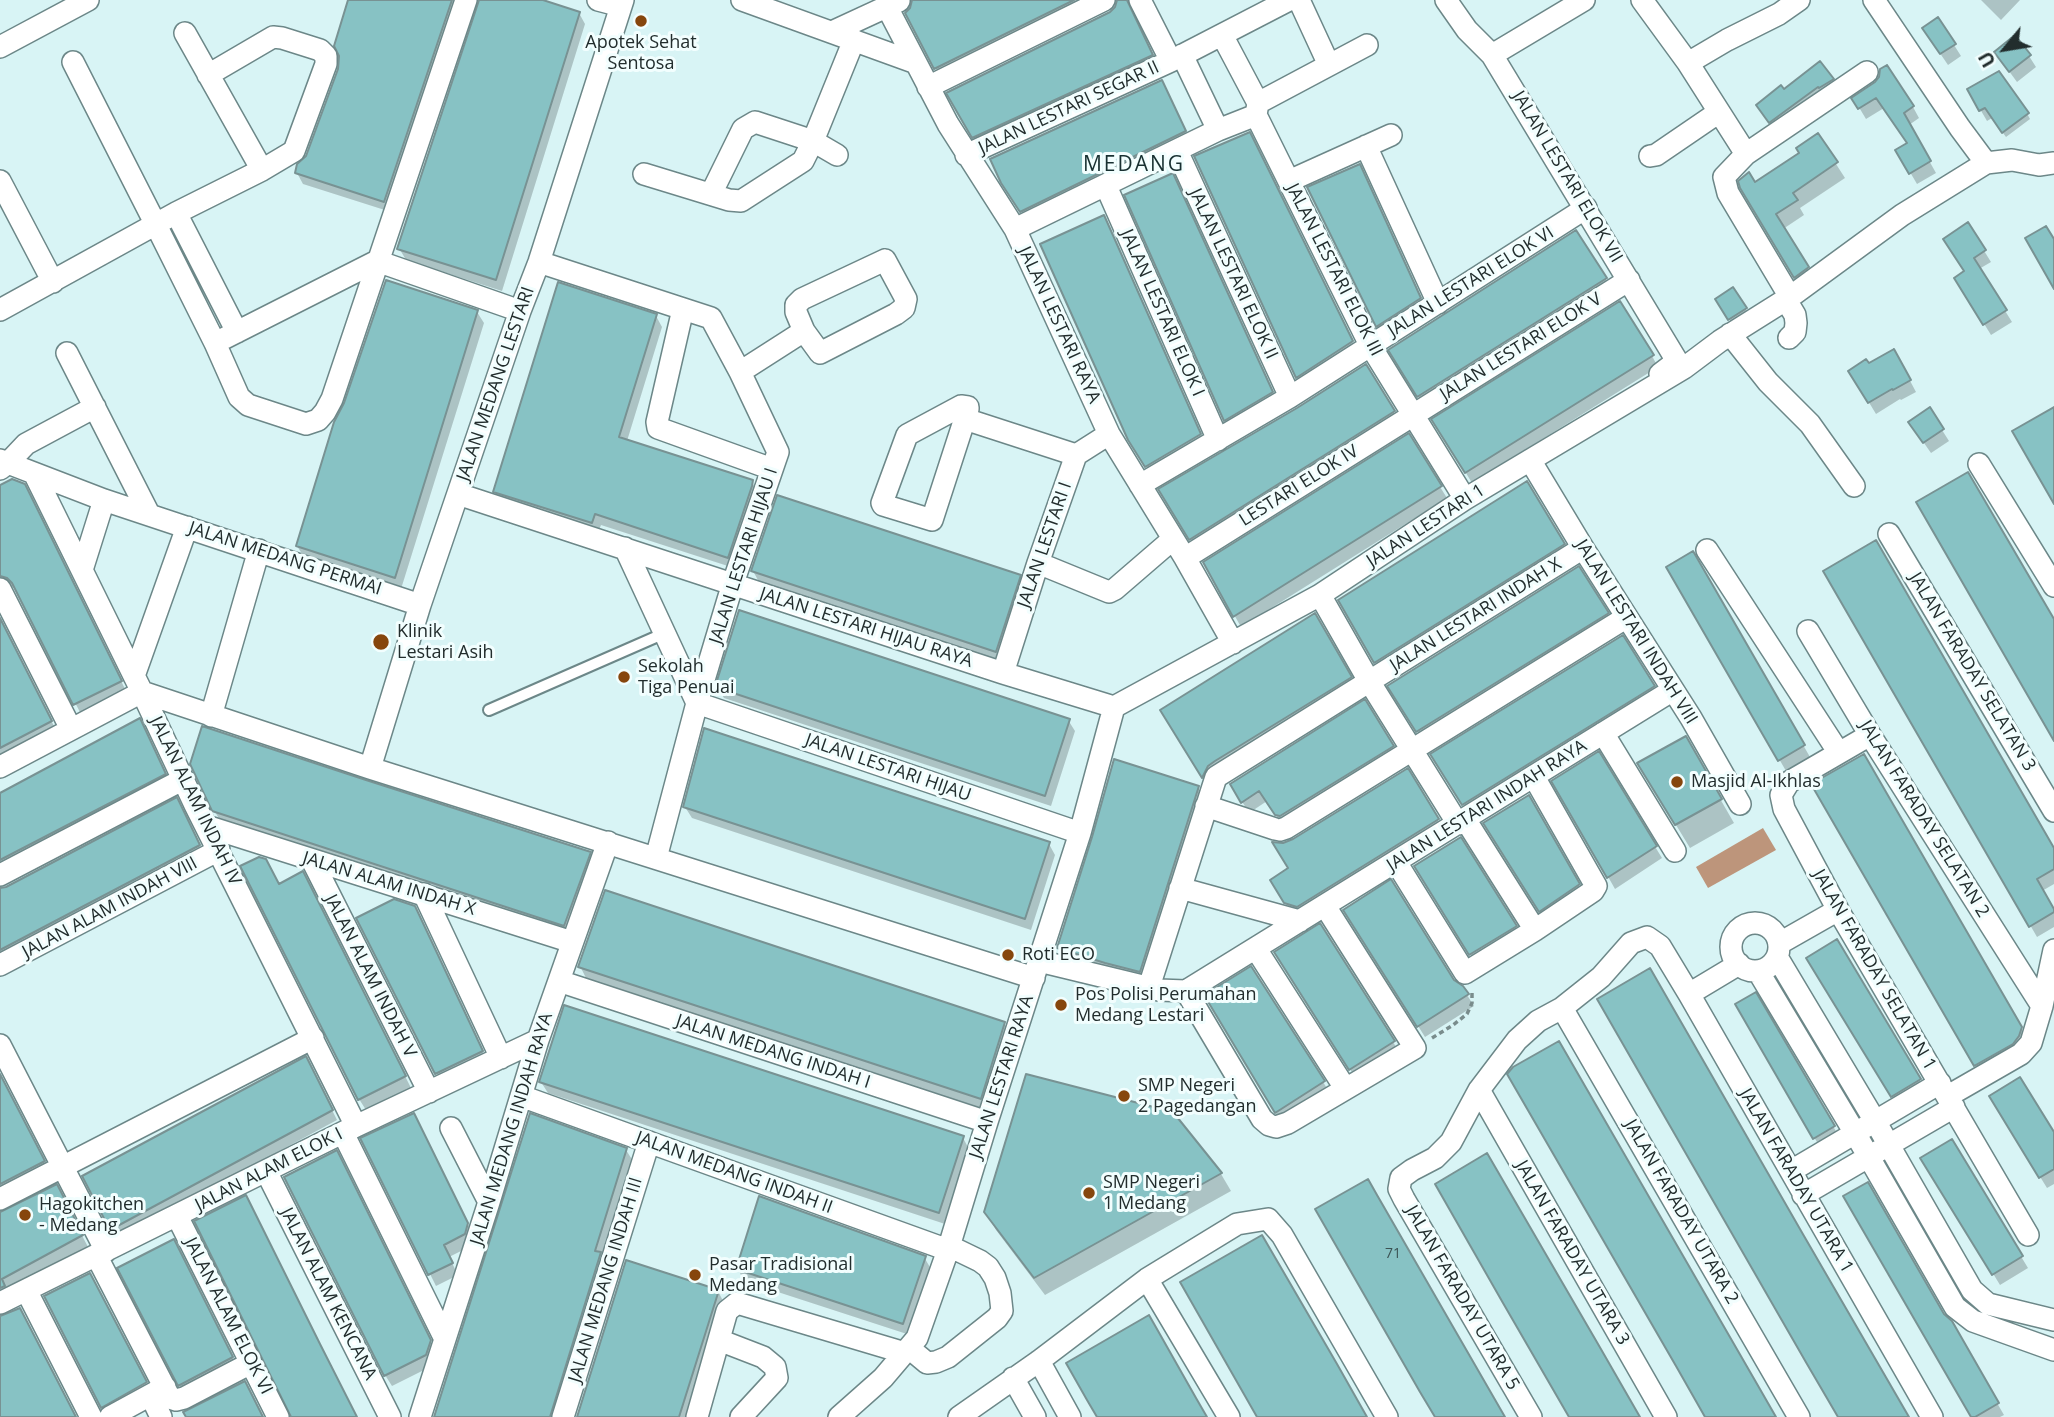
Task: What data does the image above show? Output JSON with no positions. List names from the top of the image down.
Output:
{
  "streets": {
    "street": [
      "JALAN LESTARI SEGAR II",
      "JALAN LESTARI ELOK VII",
      "JALAN LESTARI ELOK III",
      "JALAN LESTARI ELOK II",
      "JALAN LESTARI ELOK VI",
      "JALAN LESTARI ELOK I",
      "JALAN LESTARI RAYA",
      "JALAN LESTARI ELOK V",
      "JALAN MEDANG LESTARI",
      "LESTARI ELOK IV",
      "JALAN LESTARI 1",
      "JALAN LESTARI I",
      "JALAN LESTARI HIJAU I",
      "JALAN MEDANG PERMAI",
      "JALAN LESTARI INDAH X",
      "JALAN LESTARI HIJAU RAYA",
      "JALAN LESTARI INDAH VIII",
      "JALAN FARADAY SELATAN 3",
      "JALAN LESTARI HIJAU",
      "JALAN ALAM INDAH IV",
      "JALAN LESTARI INDAH RAYA",
      "JALAN FARADAY SELATAN 2",
      "JALAN ALAM INDAH X",
      "JALAN ALAM INDAH VIII",
      "JALAN FARADAY SELATAN 1",
      "JALAN ALAM INDAH V",
      "JALAN MEDANG INDAH I",
      "JALAN MEDANG INDAH RAYA",
      "JALAN ALAM ELOK I",
      "JALAN MEDANG INDAH II",
      "JALAN FARADAY UTARA 1",
      "JALAN FARADAY UTARA 2",
      "JALAN FARADAY UTARA 3",
      "JALAN MEDANG INDAH III",
      "JALAN ALAM KENCANA",
      "JALAN FARADAY UTARA 5",
      "JALAN ALAM ELOK VI"
    ]
  },
  "crossings": [
    ["JALAN LESTARI SEGAR II", "JALAN LESTARI ELOK III"],
    ["JALAN LESTARI SEGAR II", "JALAN LESTARI RAYA"],
    ["JALAN LESTARI ELOK VII", "JALAN LESTARI ELOK VI"],
    ["JALAN LESTARI ELOK VII", "JALAN LESTARI ELOK V"],
    ["JALAN LESTARI ELOK VII", "JALAN LESTARI 1"],
    ["JALAN LESTARI ELOK III", "JALAN LESTARI ELOK VI"],
    ["JALAN LESTARI ELOK III", "JALAN LESTARI ELOK V"],
    ["JALAN LESTARI ELOK III", "LESTARI ELOK IV"],
    ["JALAN LESTARI ELOK III", "JALAN LESTARI 1"],
    ["JALAN LESTARI ELOK II", "JALAN LESTARI ELOK VI"],
    ["JALAN LESTARI ELOK VI", "JALAN LESTARI ELOK I"],
    ["JALAN LESTARI ELOK VI", "JALAN LESTARI RAYA"],
    ["JALAN LESTARI RAYA", "LESTARI ELOK IV"],
    ["JALAN LESTARI RAYA", "JALAN LESTARI 1"],
    ["JALAN LESTARI RAYA", "JALAN LESTARI HIJAU RAYA"],
    ["JALAN LESTARI RAYA", "JALAN LESTARI HIJAU"],
    ["JALAN LESTARI RAYA", "JALAN MEDANG INDAH I"],
    ["JALAN LESTARI RAYA", "JALAN MEDANG INDAH II"],
    ["JALAN LESTARI ELOK V", "LESTARI ELOK IV"],
    ["JALAN MEDANG LESTARI", "JALAN LESTARI HIJAU I"],
    ["JALAN MEDANG LESTARI", "JALAN MEDANG PERMAI"],
    ["JALAN MEDANG LESTARI", "JALAN LESTARI HIJAU RAYA"],
    ["JALAN LESTARI 1", "JALAN LESTARI HIJAU RAYA"],
    ["JALAN LESTARI 1", "JALAN LESTARI INDAH VIII"],
    ["JALAN LESTARI I", "JALAN LESTARI HIJAU RAYA"],
    ["JALAN LESTARI HIJAU I", "JALAN LESTARI HIJAU RAYA"],
    ["JALAN LESTARI HIJAU I", "JALAN LESTARI HIJAU"],
    ["JALAN MEDANG PERMAI", "JALAN ALAM INDAH IV"],
    ["JALAN LESTARI INDAH X", "JALAN LESTARI INDAH VIII"],
    ["JALAN LESTARI INDAH VIII", "JALAN LESTARI INDAH RAYA"],
    ["JALAN ALAM INDAH IV", "JALAN ALAM INDAH X"],
    ["JALAN ALAM INDAH IV", "JALAN ALAM INDAH VIII"],
    ["JALAN ALAM INDAH IV", "JALAN MEDANG INDAH RAYA"],
    ["JALAN ALAM INDAH IV", "JALAN ALAM ELOK I"],
    ["JALAN FARADAY SELATAN 2", "JALAN FARADAY SELATAN 1"],
    ["JALAN ALAM INDAH X", "JALAN ALAM INDAH V"],
    ["JALAN ALAM INDAH X", "JALAN MEDANG INDAH RAYA"],
    ["JALAN ALAM INDAH V", "JALAN ALAM ELOK I"],
    ["JALAN MEDANG INDAH I", "JALAN MEDANG INDAH RAYA"],
    ["JALAN MEDANG INDAH RAYA", "JALAN ALAM ELOK I"],
    ["JALAN MEDANG INDAH RAYA", "JALAN MEDANG INDAH II"],
    ["JALAN ALAM ELOK I", "JALAN ALAM KENCANA"],
    ["JALAN ALAM ELOK I", "JALAN ALAM ELOK VI"],
    ["JALAN MEDANG INDAH II", "JALAN MEDANG INDAH III"],
    ["JALAN FARADAY UTARA 1", "JALAN FARADAY UTARA 2"],
    ["JALAN FARADAY UTARA 3", "JALAN FARADAY UTARA 5"]
  ],
  "districts": ["MEDANG"],
  "places": [
    "Apotek Sehat Sentosa",
    "Klinik Lestari Asih",
    "Sekolah Tiga Penuai",
    "Masjid Al-Ikhlas",
    "Roti ECO",
    "Pos Polisi Perumahan Medang Lestari",
    "SMP Negeri 2 Pagedangan",
    "SMP Negeri 1 Medang",
    "Hagokitchen - Medang",
    "Pasar Tradisional Medang"
  ],
  "house_numbers": ["71"],
  "north": "bottom left"
}
